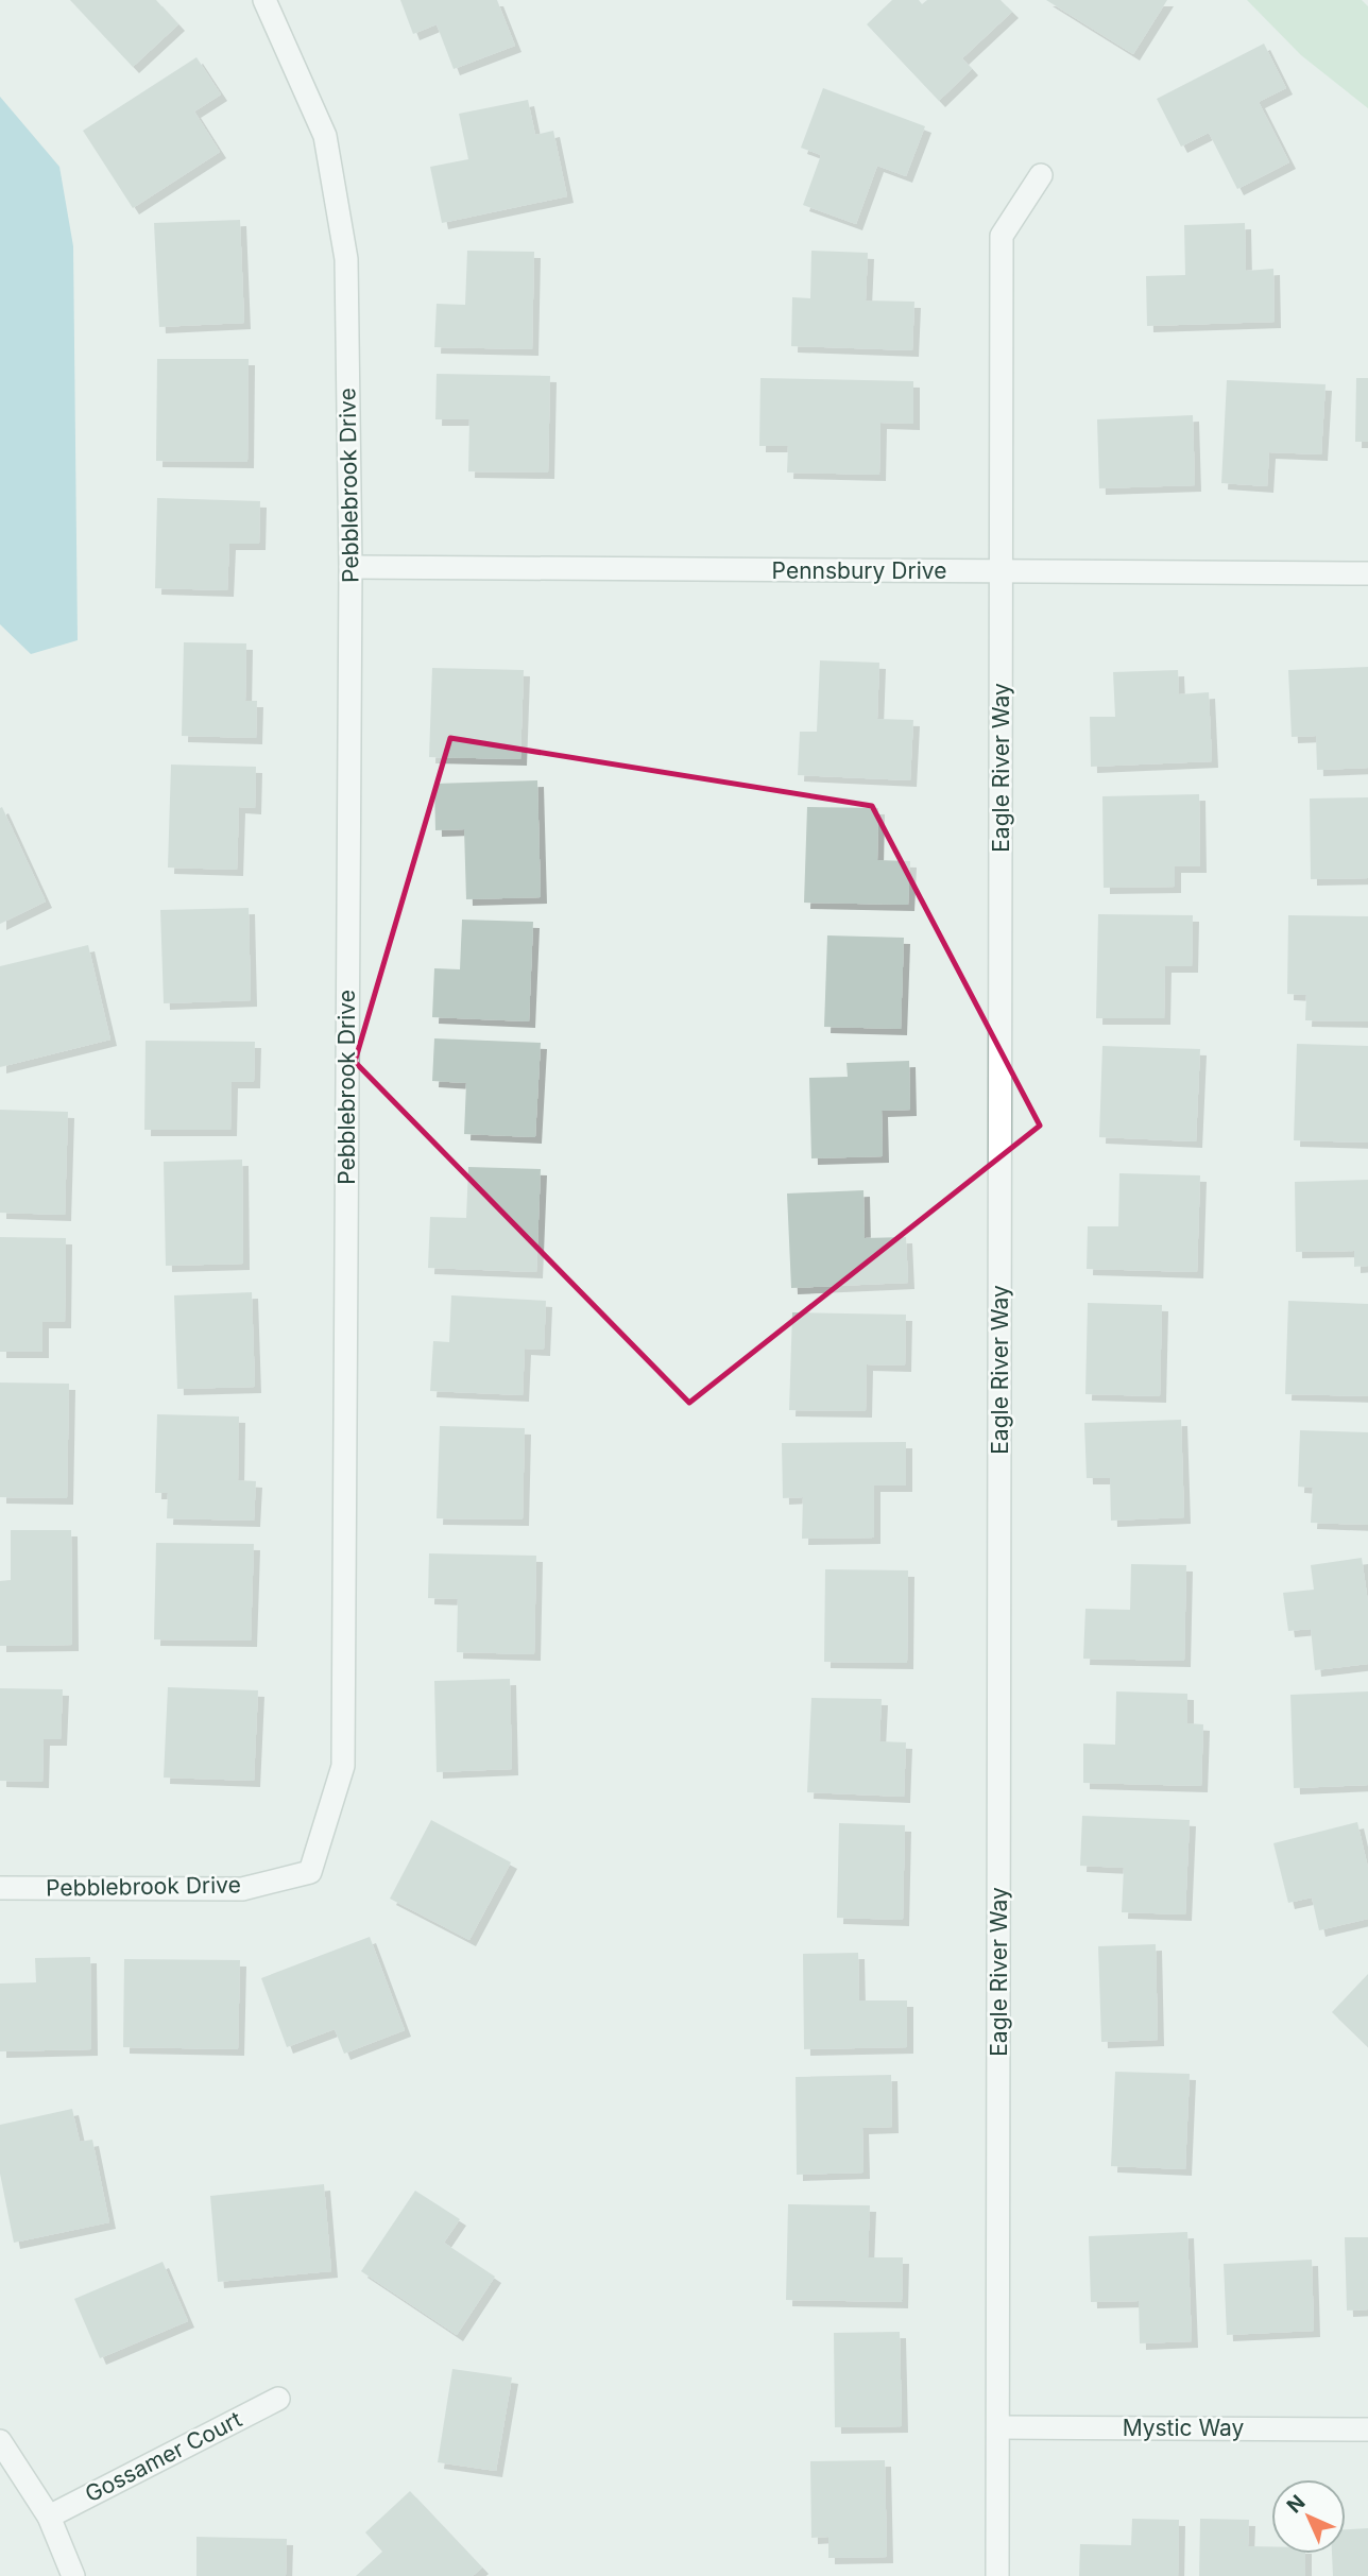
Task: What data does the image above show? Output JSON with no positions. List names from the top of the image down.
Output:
{
  "streets": {
    "street": [
      "Pebblebrook Drive",
      "Pennsbury Drive",
      "Eagle River Way",
      "Mystic Way",
      "Gossamer Court"
    ]
  },
  "crossings": [
    ["Pebblebrook Drive", "Pennsbury Drive"],
    ["Pennsbury Drive", "Eagle River Way"],
    ["Eagle River Way", "Mystic Way"]
  ],
  "north": "top left"
}
